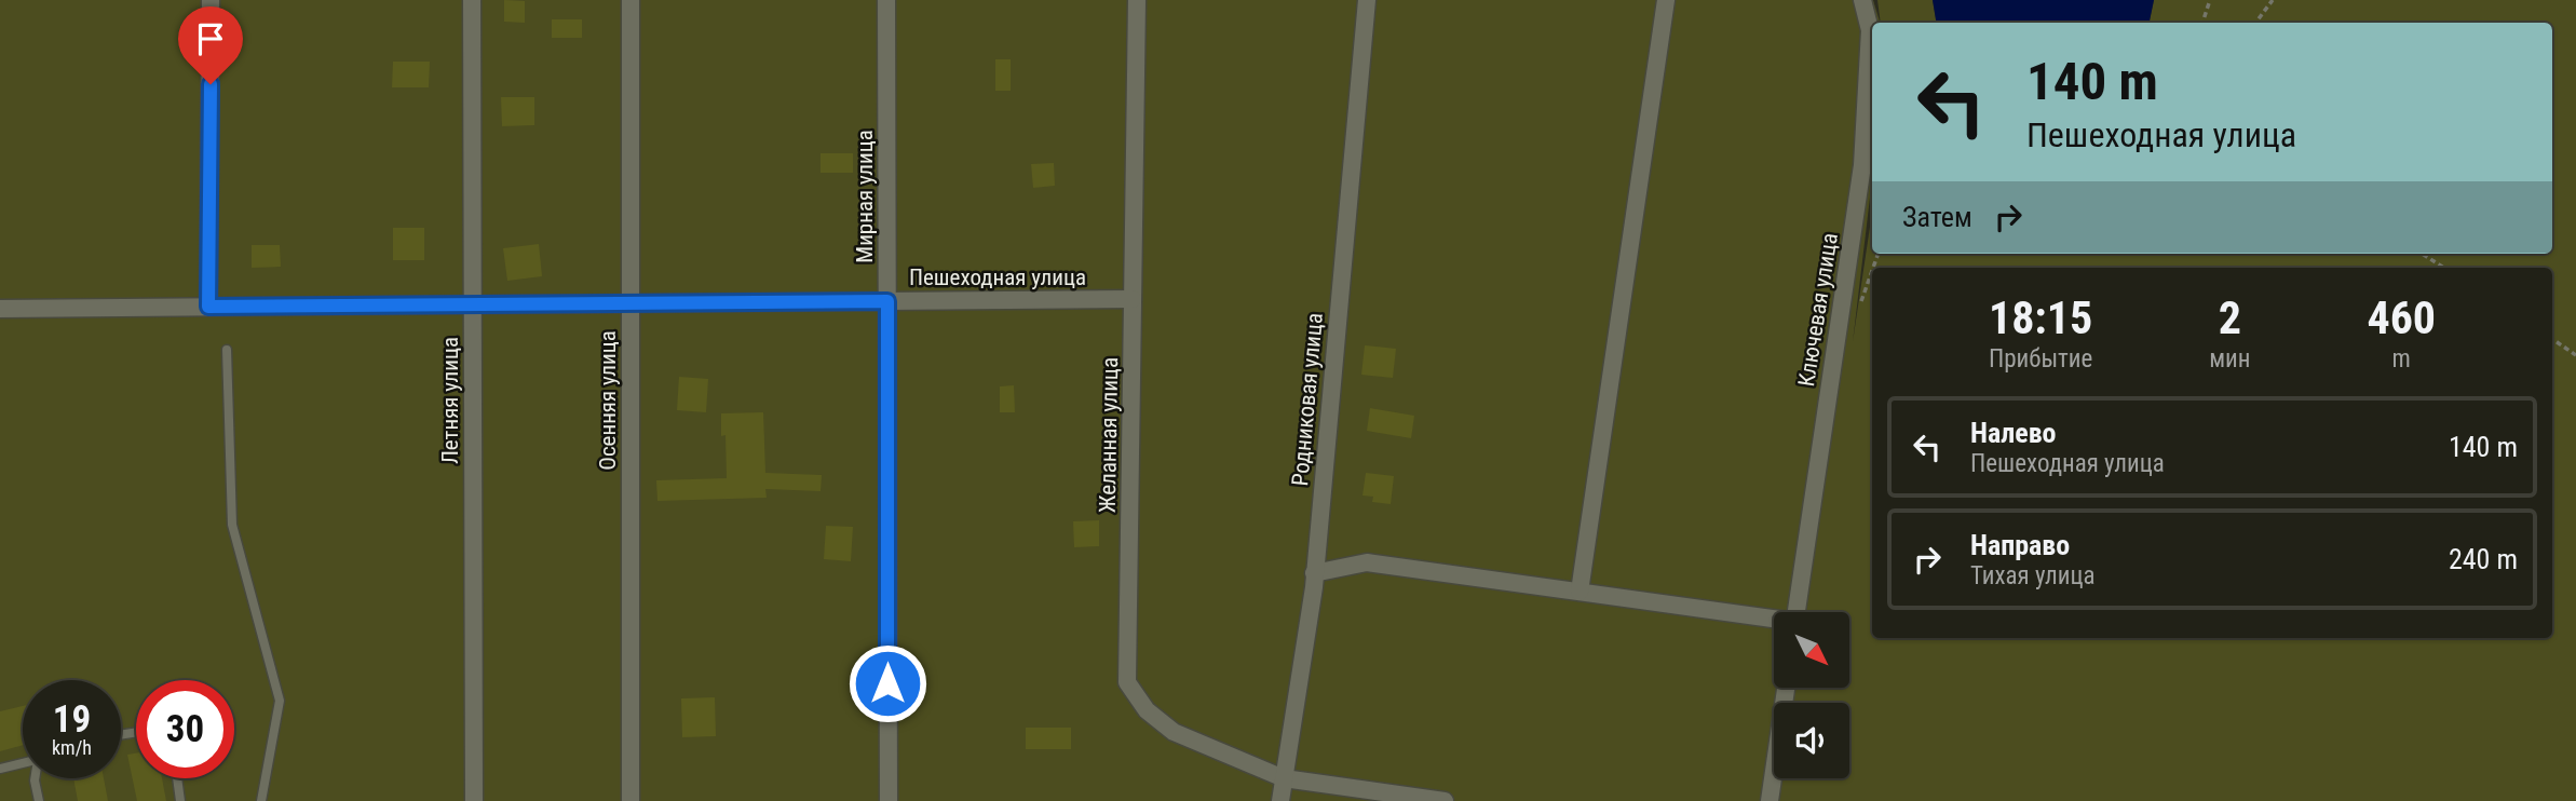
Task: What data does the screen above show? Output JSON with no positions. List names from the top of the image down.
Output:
{
  "streets": {
    "street": [
      "Мирная улица",
      "Пешеходная улица",
      "Ключевая улица",
      "Родниковая улица",
      "Летняя улица",
      "Осенняя улица",
      "Желанная улица"
    ]
  },
  "crossings": [
    ["Мирная улица", "Пешеходная улица"],
    ["Пешеходная улица", "Летняя улица"],
    ["Пешеходная улица", "Осенняя улица"],
    ["Пешеходная улица", "Желанная улица"],
    ["Родниковая улица", "Желанная улица"]
  ],
  "north": "bottom right",
  "page": {
    "turn": ["140 m", "Пешеходная улица"],
    "then": "Затем",
    "eta": [
      "18:15",
      "Прибытие",
      "2",
      "мин",
      "460",
      "m"
    ],
    "list": [
      {
        "name": "Налево",
        "note": "Пешеходная улица",
        "value": "140 m"
      },
      {
        "name": "Направо",
        "note": "Тихая улица",
        "value": "240 m"
      }
    ],
    "speed": "19 km/h",
    "limit": "30"
  }
}
